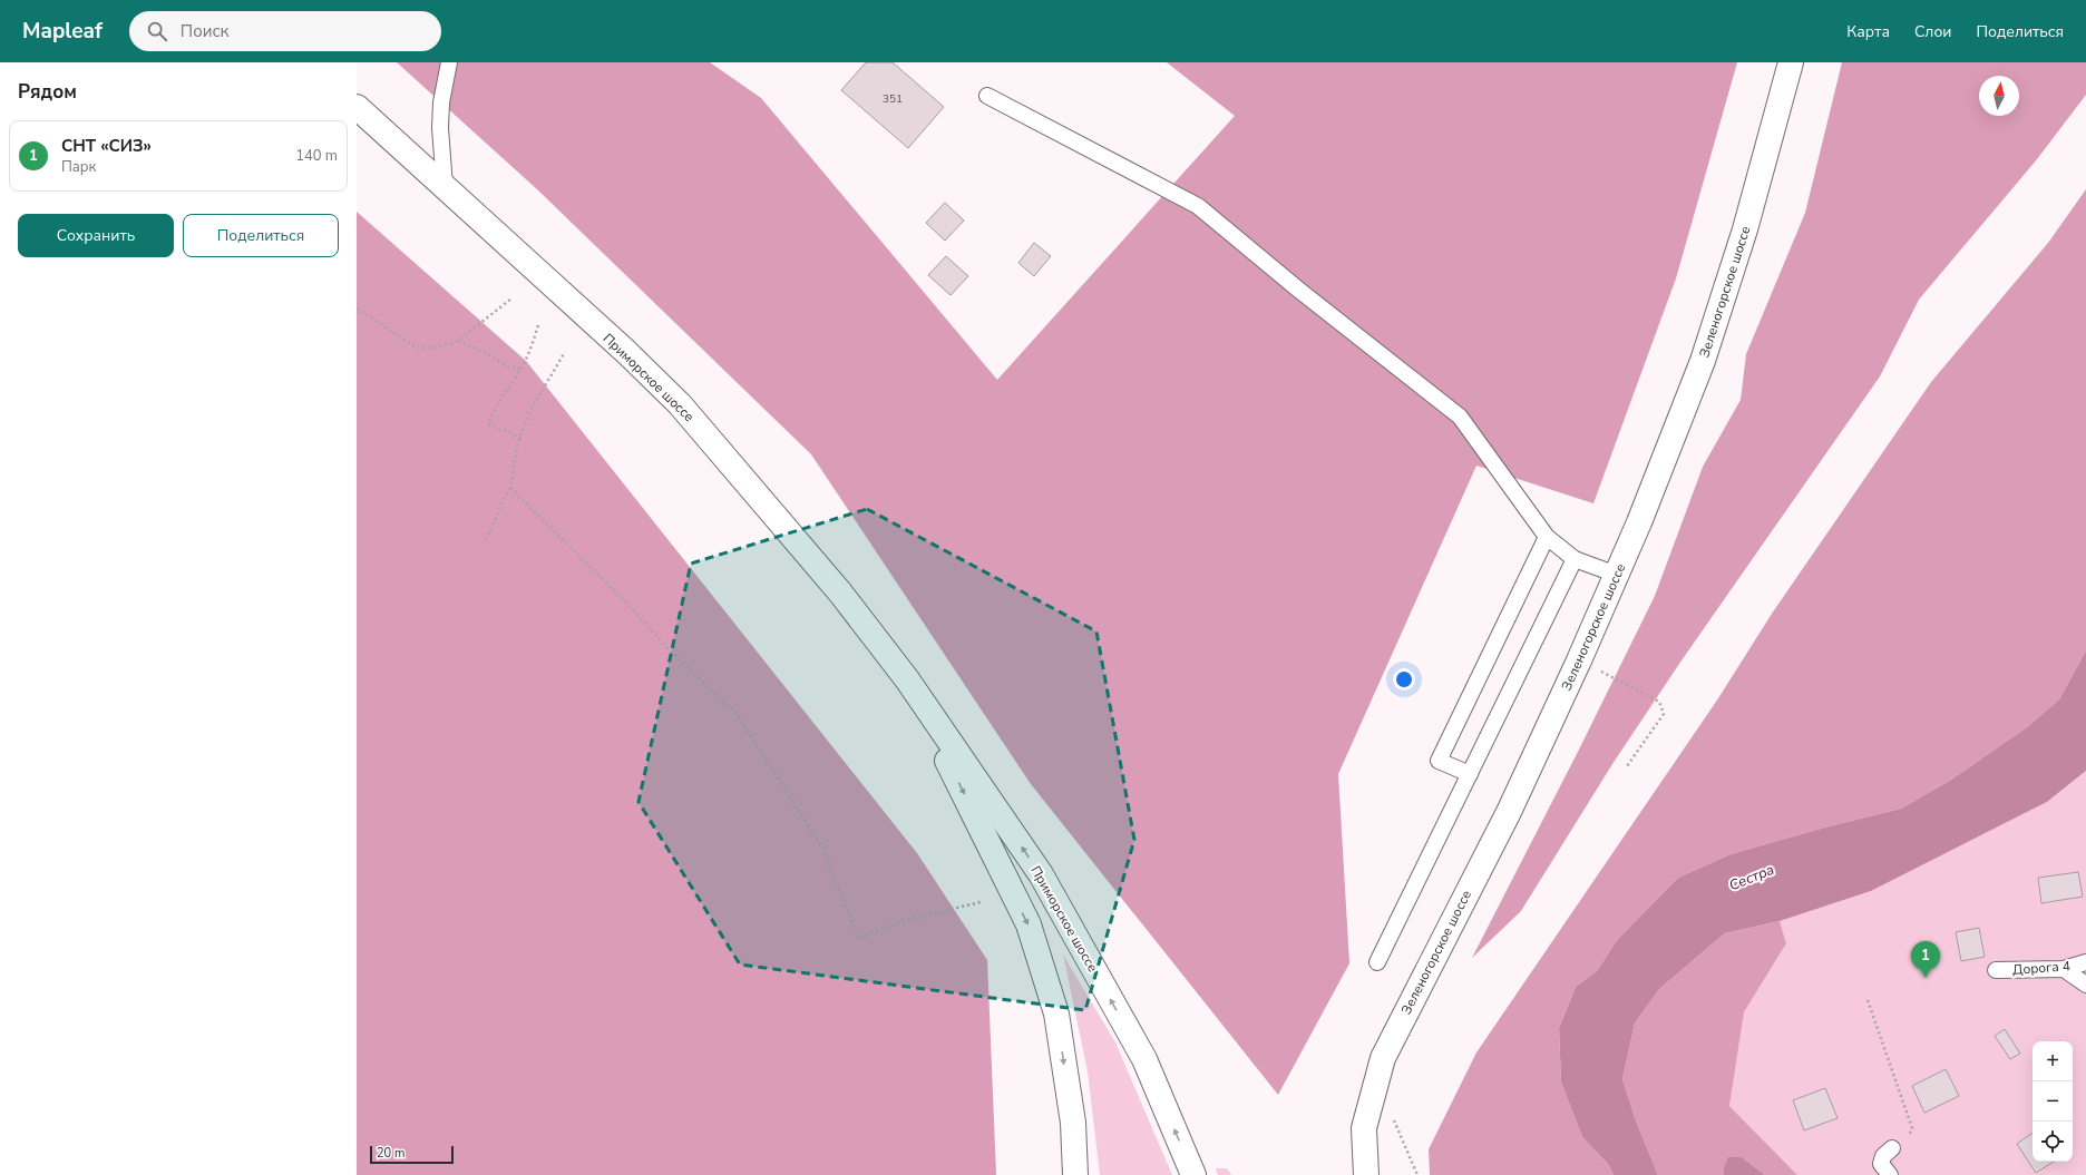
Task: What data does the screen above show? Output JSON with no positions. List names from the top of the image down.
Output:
{
  "streets": {
    "main road": ["Зеленогорское шоссе", "Приморское шоссе"],
    "lane": ["Дорога 4"]
  },
  "water": ["Сестра"],
  "house_numbers": ["351"],
  "scale_bar": "20 m",
  "north": "top",
  "page": {
    "header": "Mapleaf",
    "search": "Поиск",
    "nav": ["Карта", "Слои", "Поделиться"],
    "heading": "Рядом",
    "list": [
      {
        "mark": "1",
        "name": "СНТ «СИЗ»",
        "note": "Парк",
        "value": "140 m"
      }
    ],
    "buttons": ["Сохранить", "Поделиться"],
    "pins": "1",
    "map_buttons": ["+", "−"],
    "scale": "20 m"
  }
}
